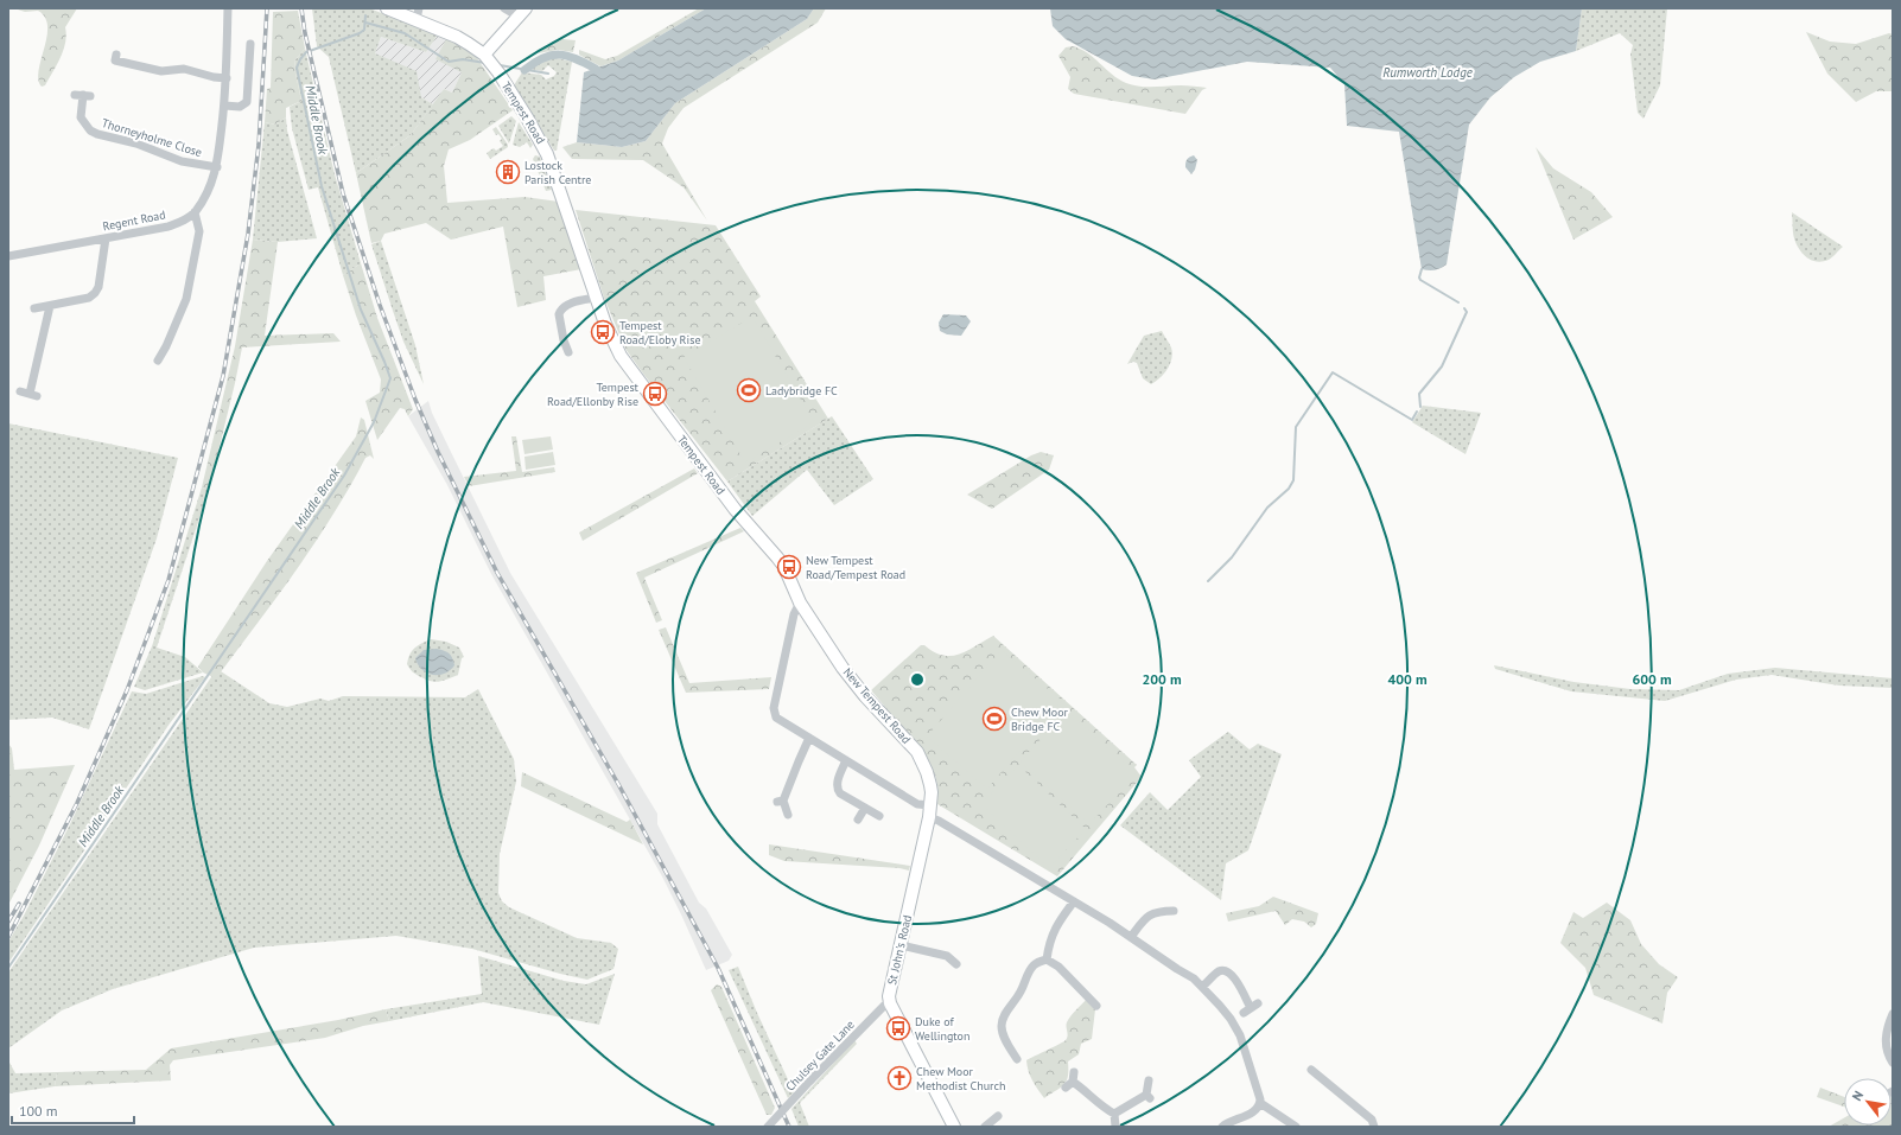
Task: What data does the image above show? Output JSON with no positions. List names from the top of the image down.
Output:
{
  "streets": {
    "street": [
      "Tempest Road",
      "Thorneyholme Close",
      "Regent Road",
      "New Tempest Road",
      "St John's Road",
      "Chulsey Gate Lane"
    ]
  },
  "crossings": [
    ["Tempest Road", "New Tempest Road"],
    ["Thorneyholme Close", "Regent Road"],
    ["New Tempest Road", "St John's Road"],
    ["St John's Road", "Chulsey Gate Lane"]
  ],
  "water": ["Rumworth Lodge", "Middle Brook"],
  "places": {
    "building": ["Lostock Parish Centre"],
    "bus stop": [
      "Tempest Road/Eloby Rise",
      "Tempest Road/Ellonby Rise",
      "New Tempest Road/Tempest Road",
      "Duke of Wellington"
    ],
    "sports": ["Ladybridge FC", "Chew Moor Bridge FC"],
    "church": ["Chew Moor Methodist Church"]
  },
  "scale_bar": "100 m",
  "north": "top left",
  "rings": ["200 m", "400 m", "600 m"]
}
